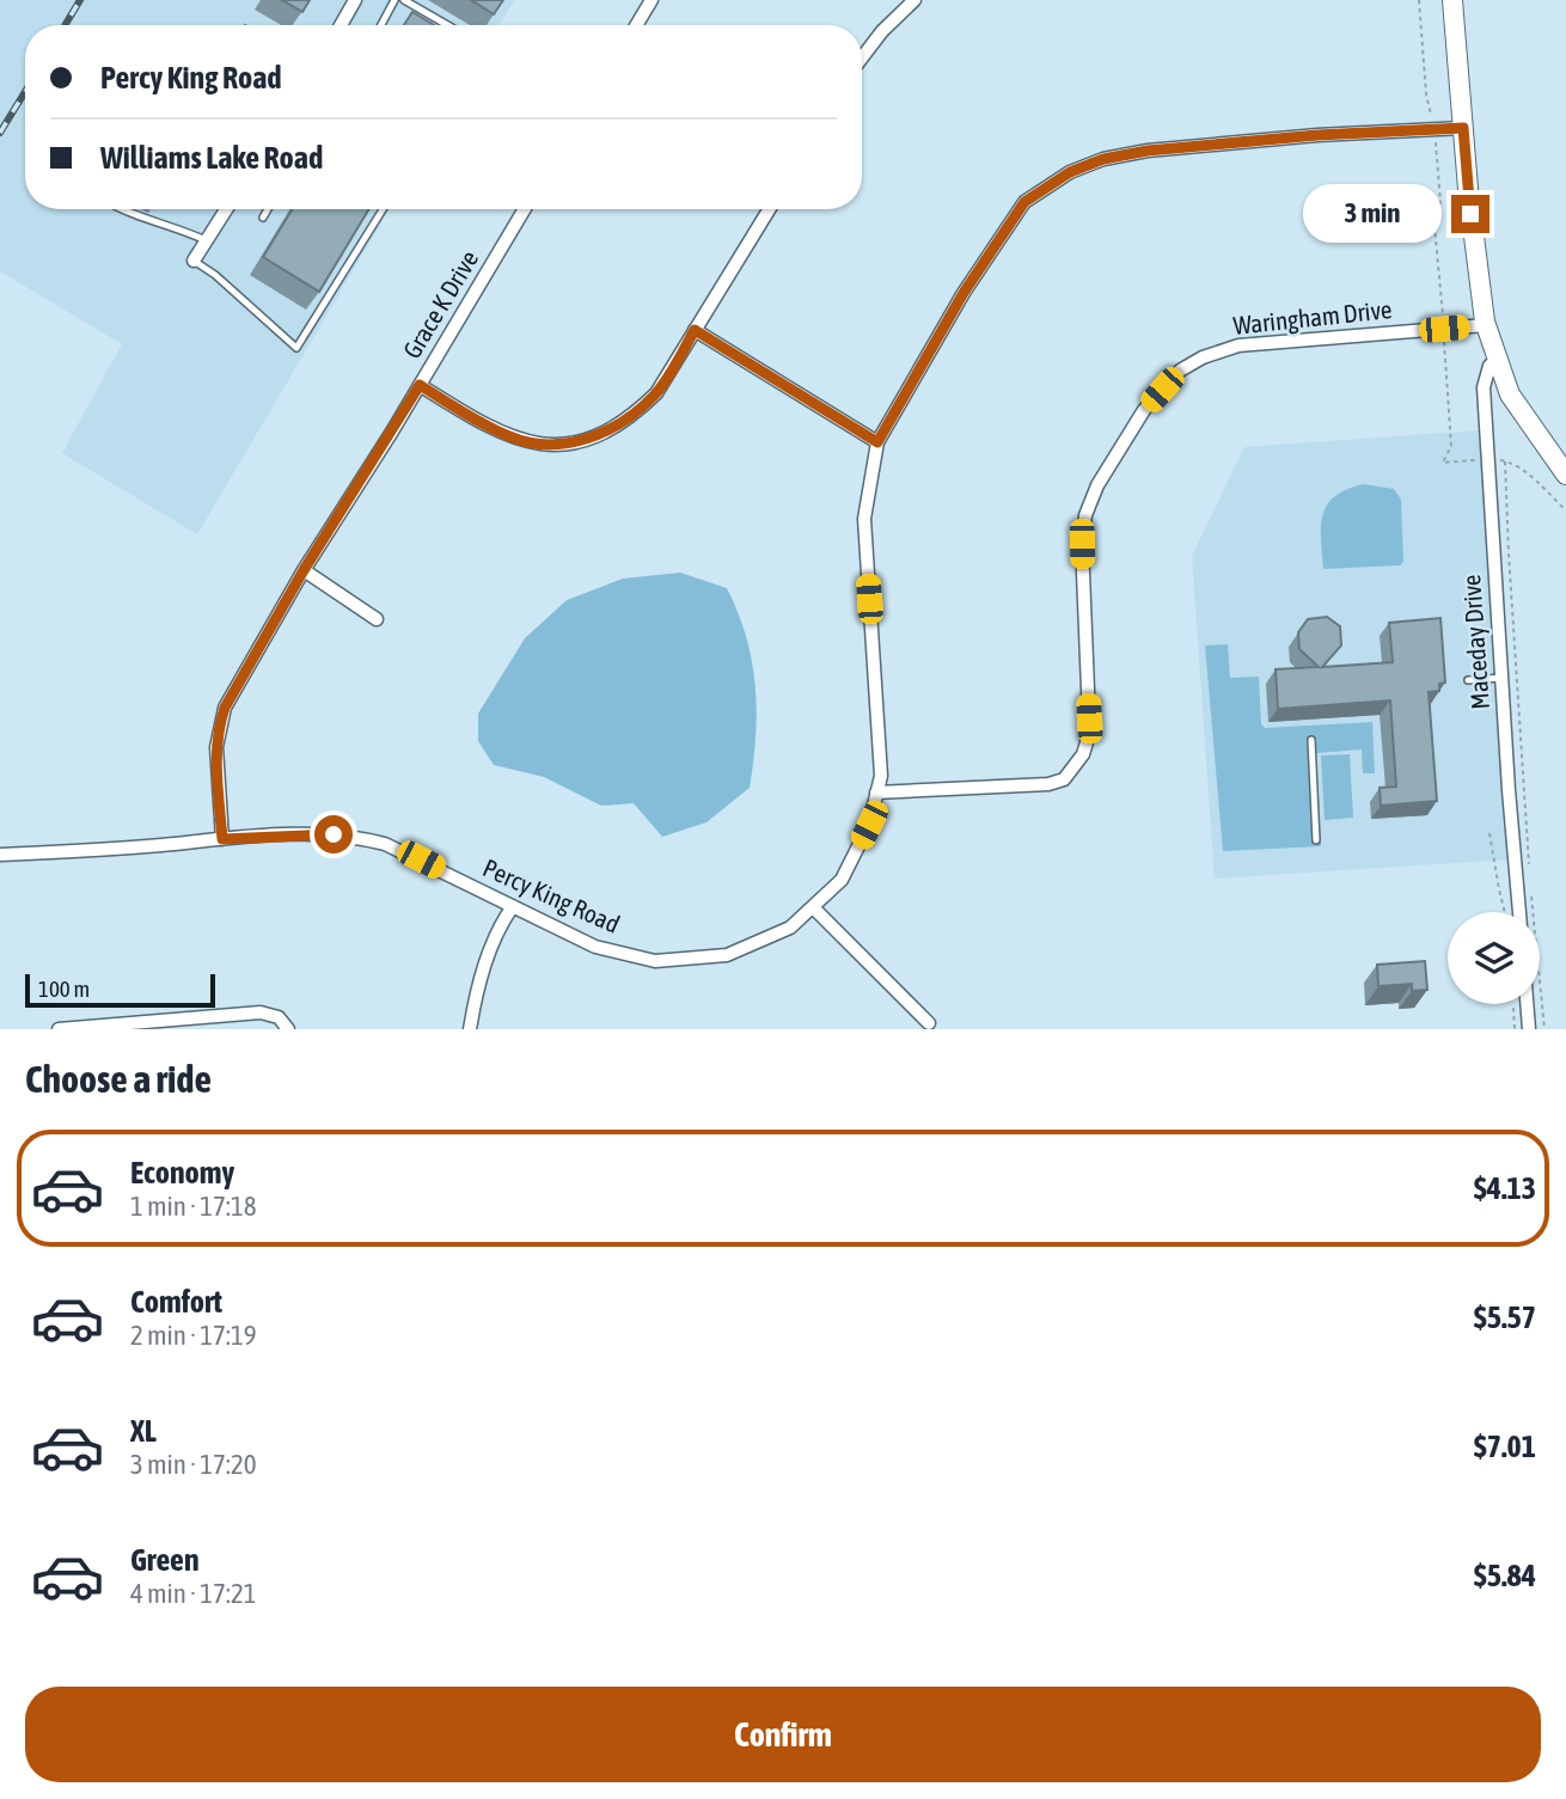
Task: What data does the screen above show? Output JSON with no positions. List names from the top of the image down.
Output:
{
  "streets": {
    "street": [
      "Grace K Drive",
      "Waringham Drive",
      "Maceday Drive",
      "Percy King Road"
    ]
  },
  "crossings": [
    ["Grace K Drive", "Percy King Road"],
    ["Waringham Drive", "Percy King Road"]
  ],
  "scale_bar": "100 m",
  "page": {
    "banner": ["Percy King Road", "Williams Lake Road"],
    "bubble": "3 min",
    "scale": "100 m",
    "heading": "Choose a ride",
    "list": [
      {
        "name": "Economy",
        "note": "1 min · 17:18",
        "value": "$4.13"
      },
      {
        "name": "Comfort",
        "note": "2 min · 17:19",
        "value": "$5.57"
      },
      {
        "name": "XL",
        "note": "3 min · 17:20",
        "value": "$7.01"
      },
      {
        "name": "Green",
        "note": "4 min · 17:21",
        "value": "$5.84"
      }
    ],
    "buttons": "Confirm"
  }
}
